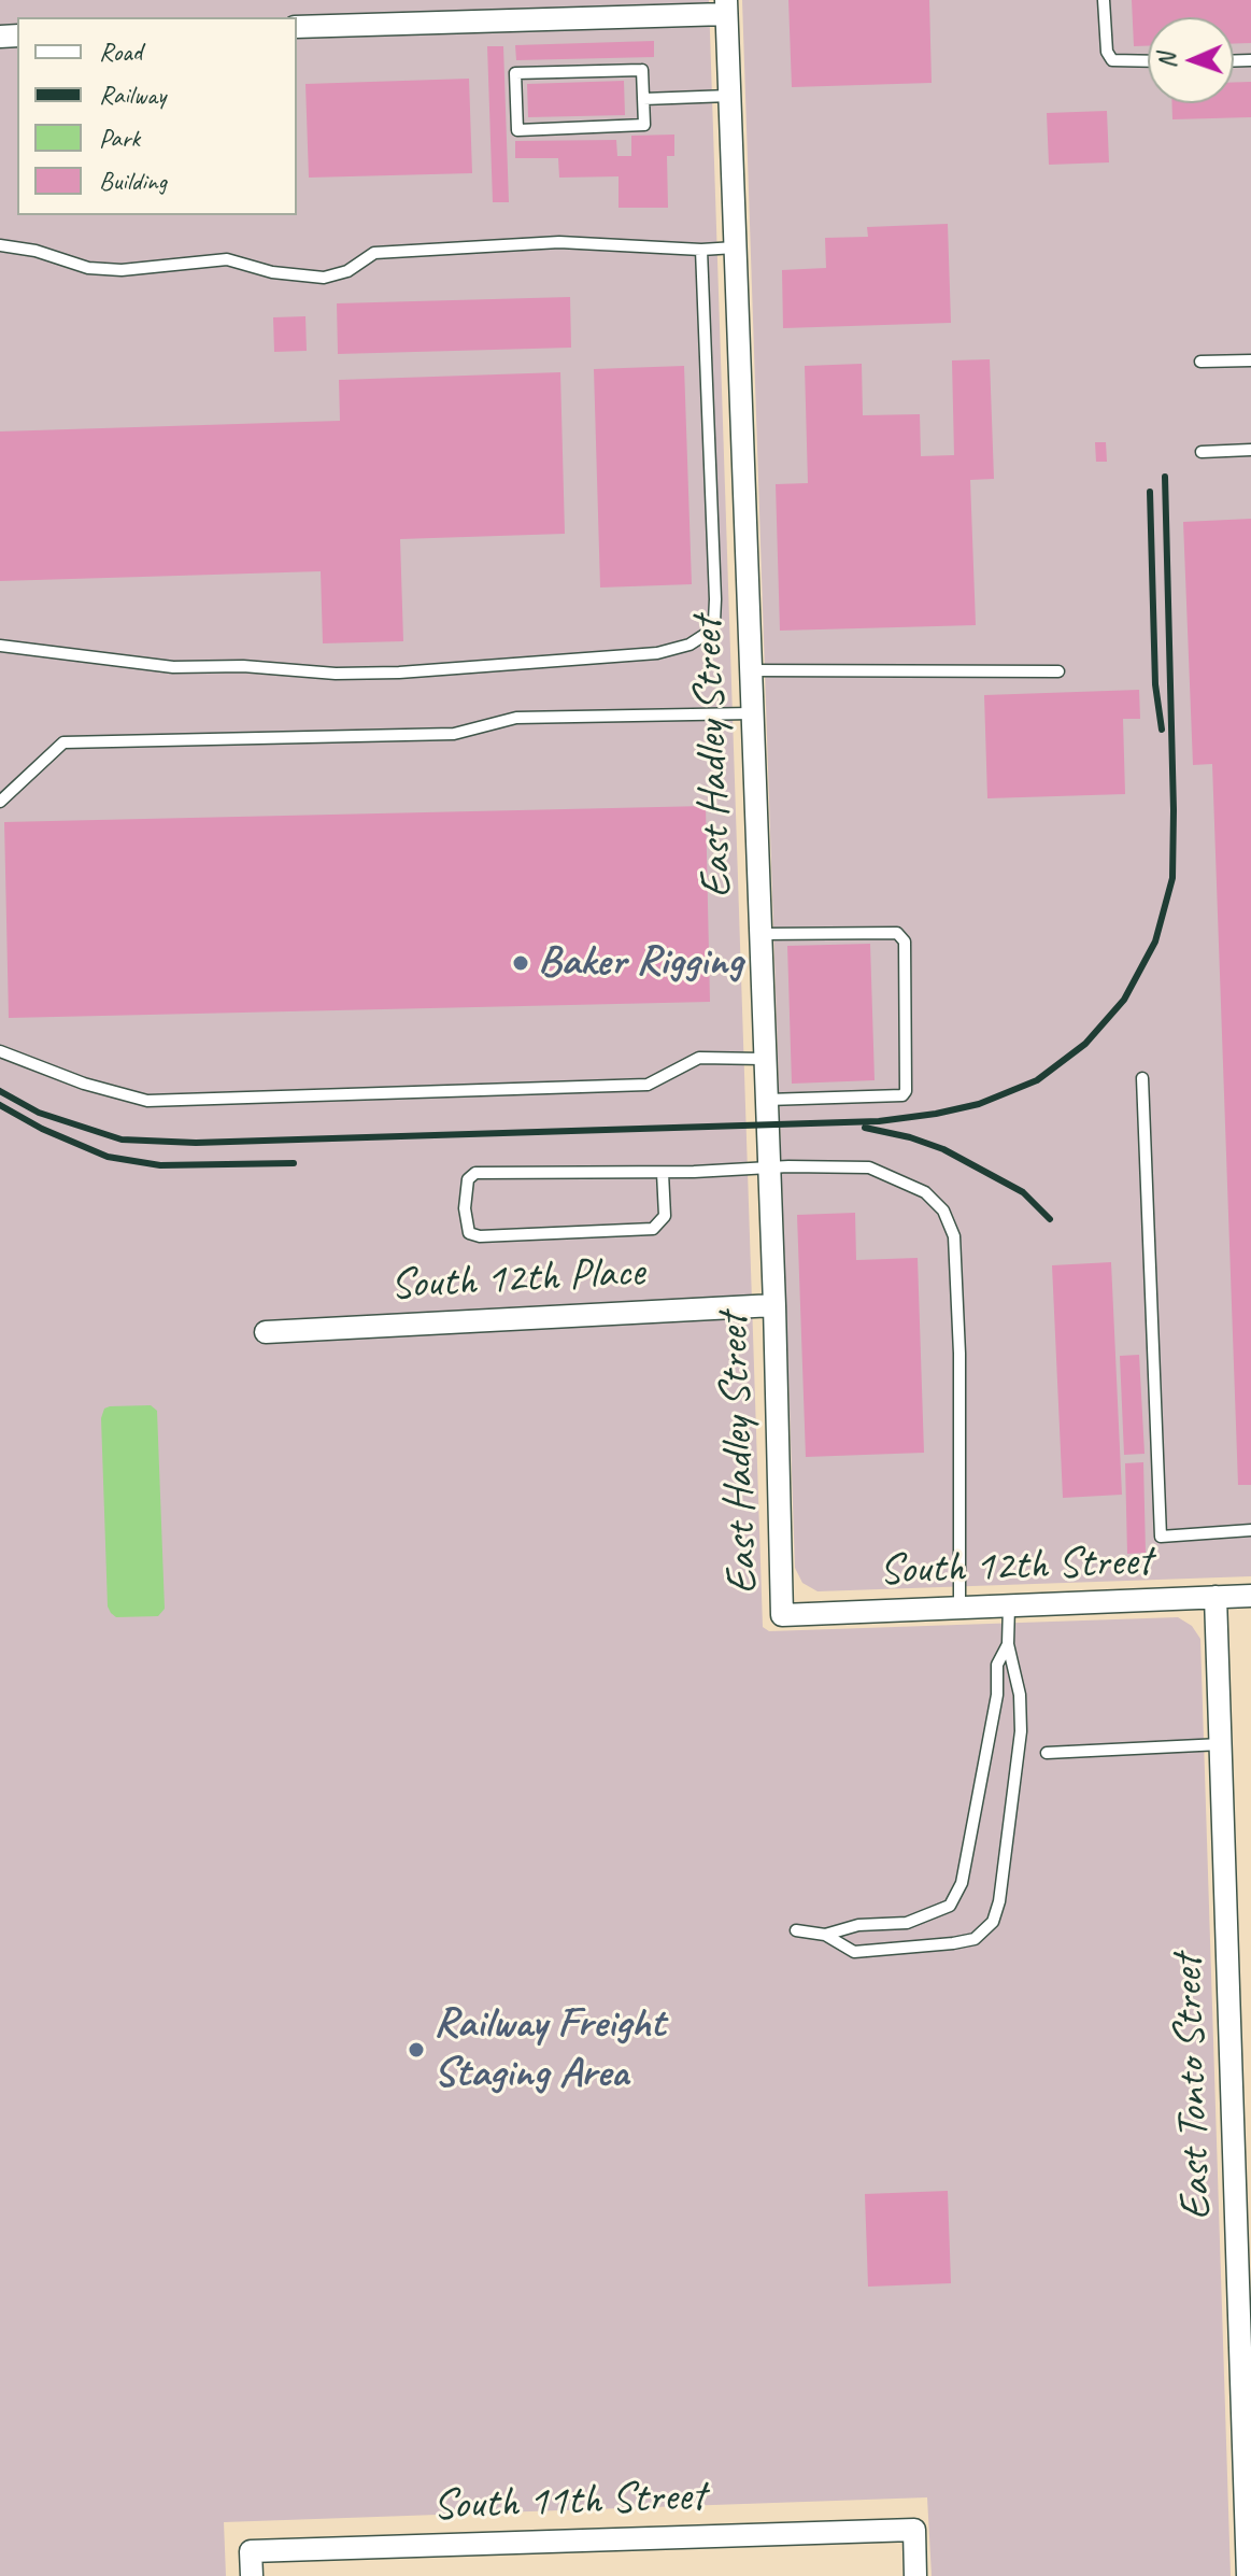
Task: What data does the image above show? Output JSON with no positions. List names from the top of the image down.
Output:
{
  "streets": {
    "street": [
      "East Hadley Street",
      "South 12th Place",
      "South 12th Street",
      "East Tonto Street",
      "South 11th Street"
    ]
  },
  "crossings": [
    ["East Hadley Street", "South 12th Place"],
    ["East Hadley Street", "South 12th Street"],
    ["South 12th Street", "East Tonto Street"]
  ],
  "places": ["Baker Rigging", "Railway Freight Staging Area"],
  "legend": [
    "Road",
    "Railway",
    "Park",
    "Building"
  ],
  "north": "left"
}
